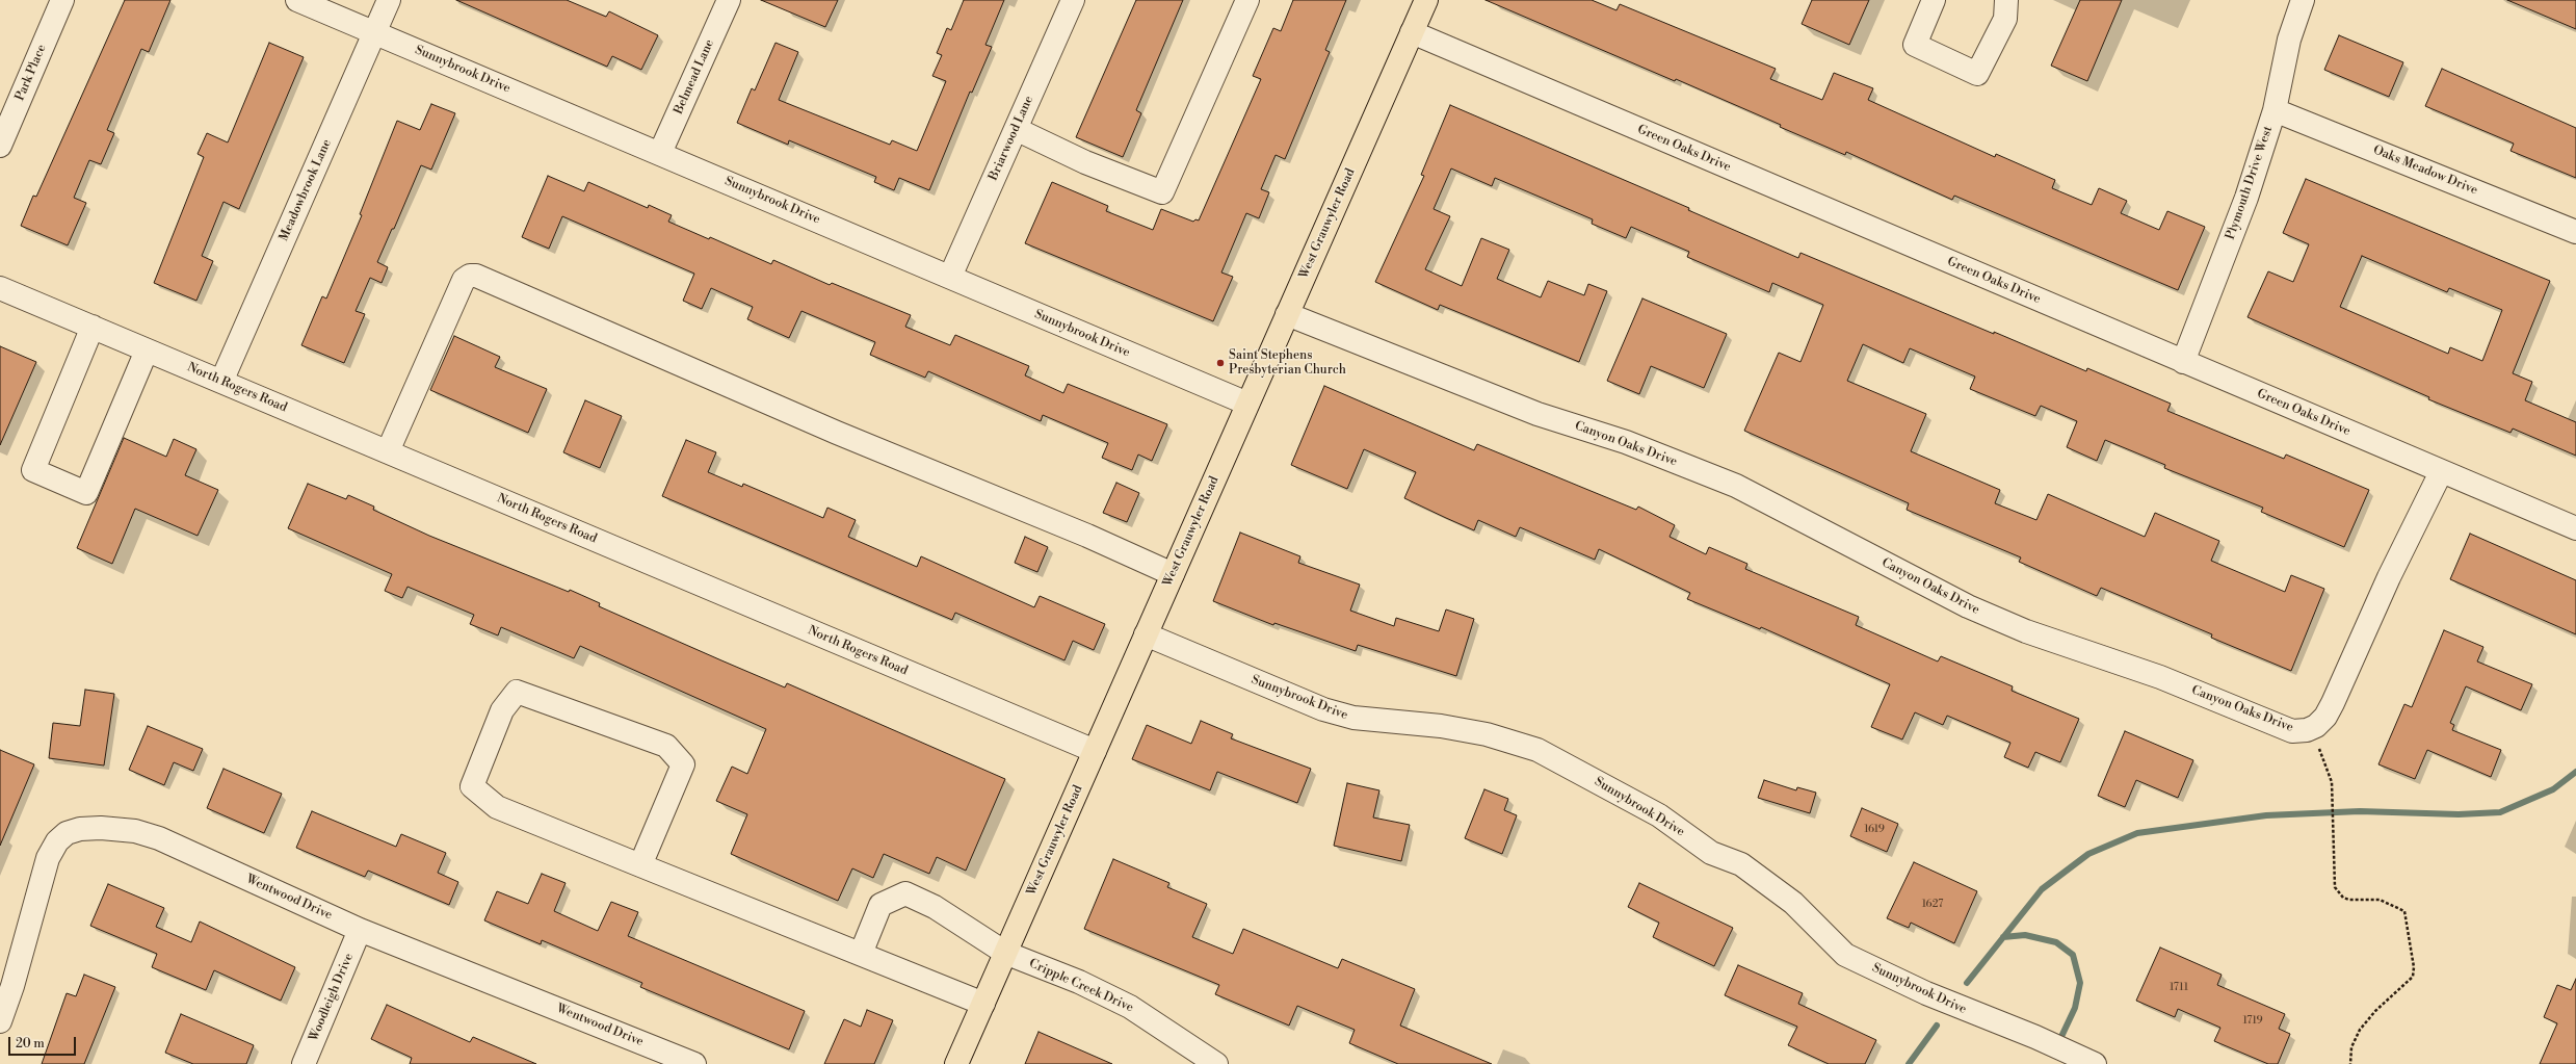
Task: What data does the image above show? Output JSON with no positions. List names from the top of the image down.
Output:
{
  "streets": {
    "main road": ["West Grauwyler Road"],
    "street": [
      "Sunnybrook Drive",
      "Park Place",
      "Belmead Lane",
      "Briarwood Lane",
      "Green Oaks Drive",
      "Oaks Meadow Drive",
      "Plymouth Drive West",
      "Meadowbrook Lane",
      "North Rogers Road",
      "Canyon Oaks Drive",
      "Wentwood Drive",
      "Cripple Creek Drive",
      "Woodleigh Drive"
    ]
  },
  "crossings": [
    ["Sunnybrook Drive", "Belmead Lane"],
    ["Sunnybrook Drive", "Briarwood Lane"],
    ["Sunnybrook Drive", "Meadowbrook Lane"],
    ["Sunnybrook Drive", "West Grauwyler Road"],
    ["Green Oaks Drive", "Plymouth Drive West"],
    ["Green Oaks Drive", "West Grauwyler Road"],
    ["Green Oaks Drive", "Canyon Oaks Drive"],
    ["Oaks Meadow Drive", "Plymouth Drive West"],
    ["Meadowbrook Lane", "North Rogers Road"],
    ["West Grauwyler Road", "North Rogers Road"],
    ["West Grauwyler Road", "Canyon Oaks Drive"],
    ["West Grauwyler Road", "Cripple Creek Drive"],
    ["Wentwood Drive", "Woodleigh Drive"]
  ],
  "places": ["Saint Stephens Presbyterian Church"],
  "house_numbers": [
    "1619",
    "1627",
    "1711",
    "1719"
  ],
  "scale_bar": "20 m"
}
